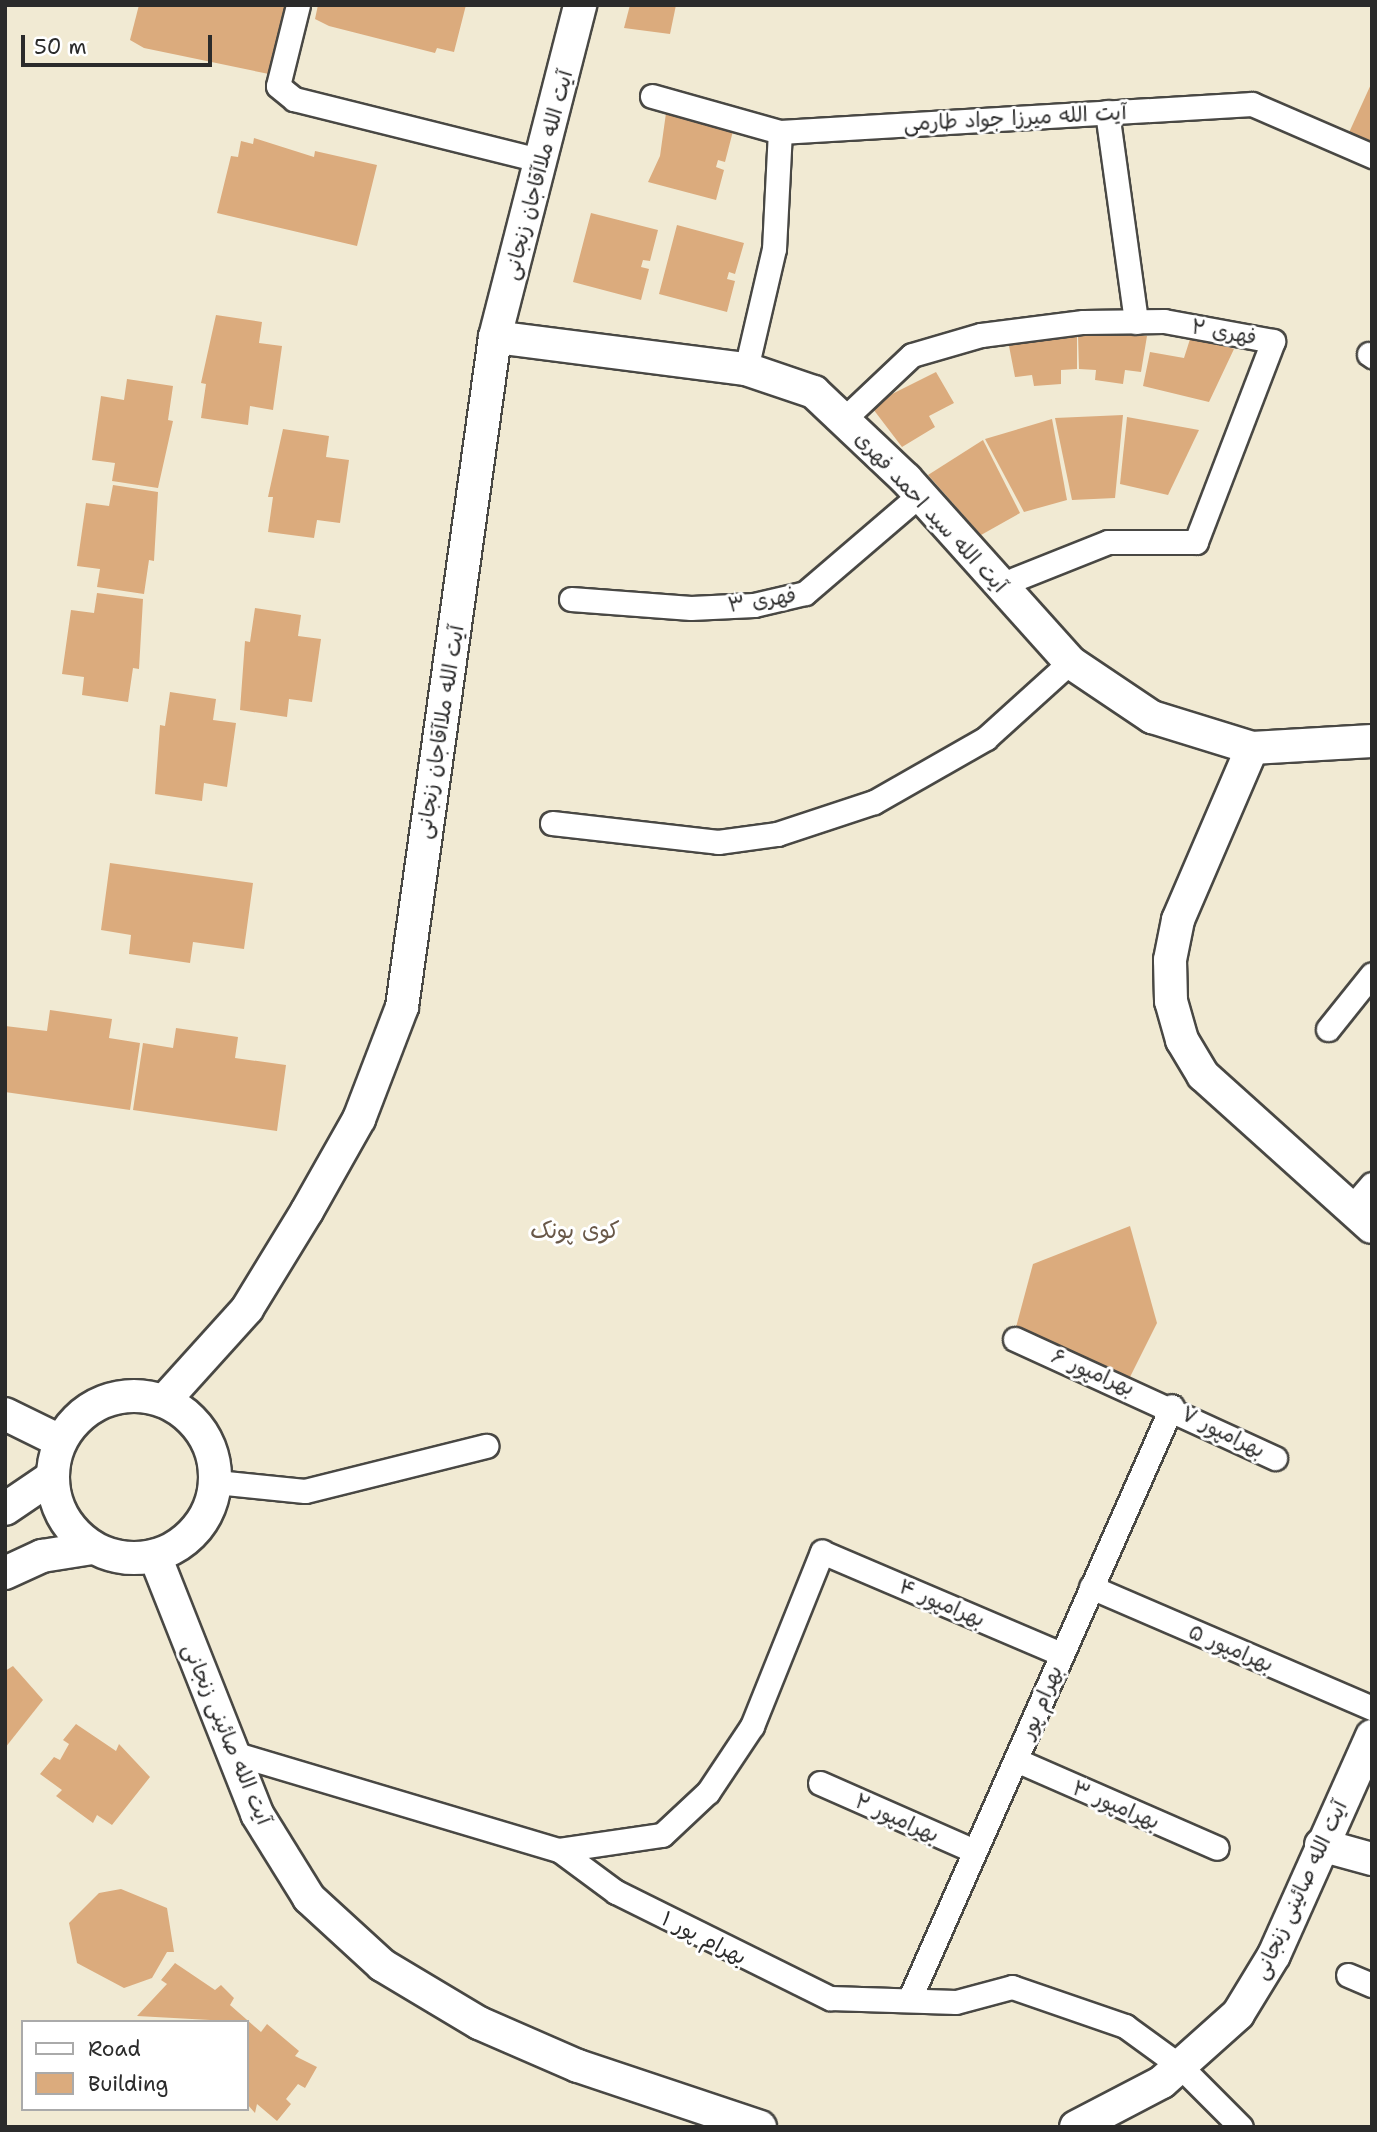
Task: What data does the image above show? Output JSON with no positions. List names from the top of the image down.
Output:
{
  "streets": {
    "main road": ["آیت الله ملاآقاجان زنجانی", "آیت الله سید احمد فهری", "آیت الله صائینی زنجانی"],
    "street": [
      "آیت الله میرزا جواد طارمی",
      "فهری ۲",
      "فهری ۳",
      "بهرامپور ۶",
      "بهرامپور ۷",
      "بهرامپور ۴",
      "بهرامپور ۵",
      "بهرام پور",
      "بهرامپور ۳",
      "بهرامپور ۲",
      "بهرام پور ۱"
    ]
  },
  "crossings": [
    ["آیت الله ملاآقاجان زنجانی", "آیت الله سید احمد فهری"],
    ["آیت الله ملاآقاجان زنجانی", "آیت الله صائینی زنجانی"],
    ["فهری ۲", "آیت الله سید احمد فهری"],
    ["آیت الله سید احمد فهری", "فهری ۳"],
    ["بهرامپور ۶", "بهرامپور ۷"],
    ["بهرامپور ۶", "بهرام پور"],
    ["بهرامپور ۷", "بهرام پور"],
    ["بهرامپور ۴", "بهرام پور"],
    ["بهرامپور ۴", "بهرام پور ۱"],
    ["بهرامپور ۵", "بهرام پور"],
    ["بهرام پور", "بهرامپور ۳"],
    ["بهرام پور", "بهرامپور ۲"],
    ["بهرام پور", "بهرام پور ۱"],
    ["آیت الله صائینی زنجانی", "بهرام پور ۱"]
  ],
  "districts": ["کوی پونک"],
  "legend": ["Road", "Building"],
  "scale_bar": "50 m"
}
